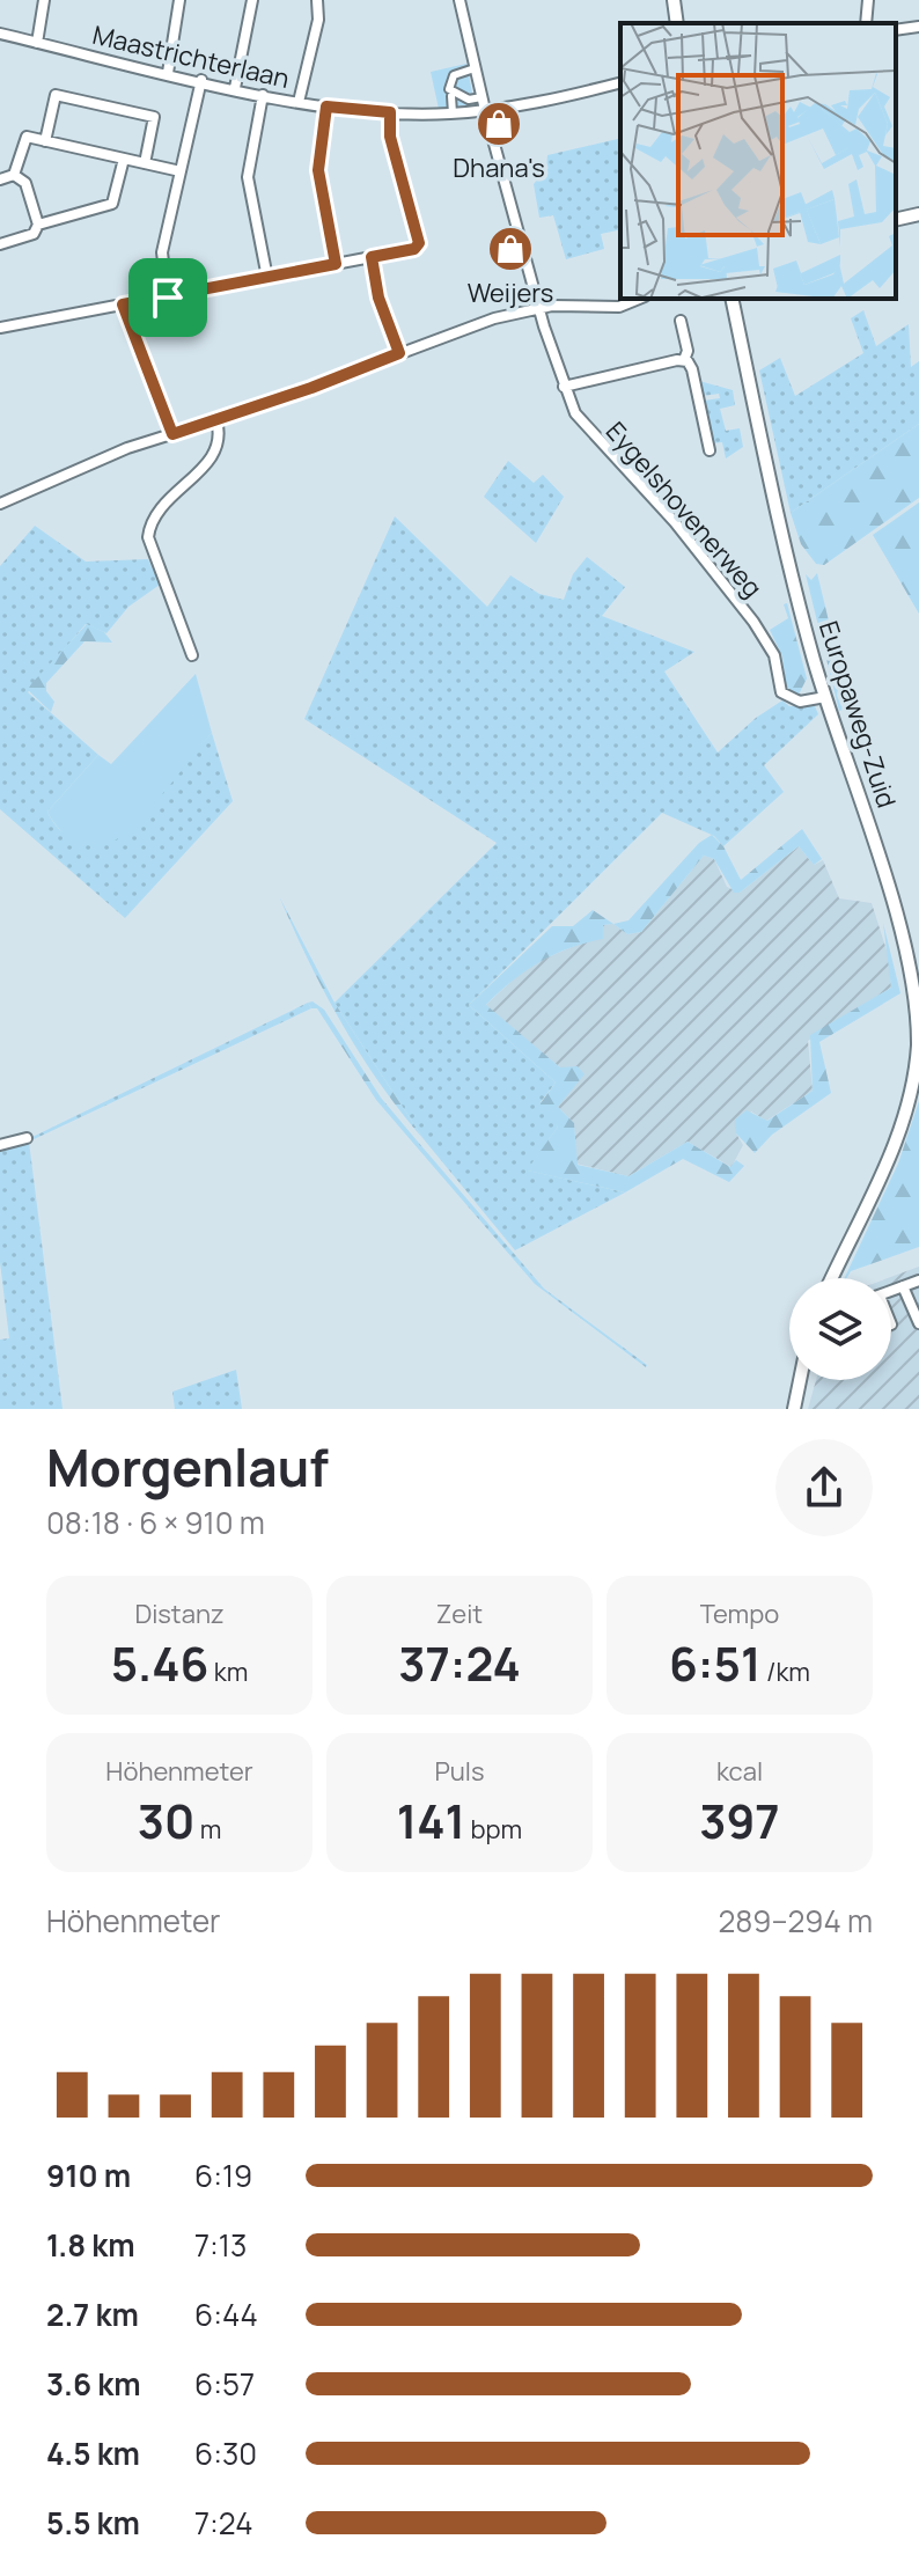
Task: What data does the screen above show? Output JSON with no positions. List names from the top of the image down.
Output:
{
  "streets": {
    "street": ["Maastrichterlaan", "Eygelshovenerweg", "Europaweg-Zuid"]
  },
  "crossings": [
    ["Maastrichterlaan", "Eygelshovenerweg"],
    ["Eygelshovenerweg", "Europaweg-Zuid"]
  ],
  "places": {
    "shop": ["Dhana's", "Weijers"]
  },
  "page": {
    "heading": ["Morgenlauf", "08:18 · 6 × 910 m"],
    "stats": [
      ["Distanz", "5.46 km"],
      ["Zeit", "37:24"],
      ["Tempo", "6:51 /km"],
      ["Höhenmeter", "30 m"],
      ["Puls", "141 bpm"],
      ["kcal", "397"]
    ],
    "chart": ["Höhenmeter", "289–294 m"],
    "list": [
      {
        "name": "910 m",
        "note": "6:19"
      },
      {
        "name": "1.8 km",
        "note": "7:13"
      },
      {
        "name": "2.7 km",
        "note": "6:44"
      },
      {
        "name": "3.6 km",
        "note": "6:57"
      },
      {
        "name": "4.5 km",
        "note": "6:30"
      },
      {
        "name": "5.5 km",
        "note": "7:24"
      }
    ]
  }
}
